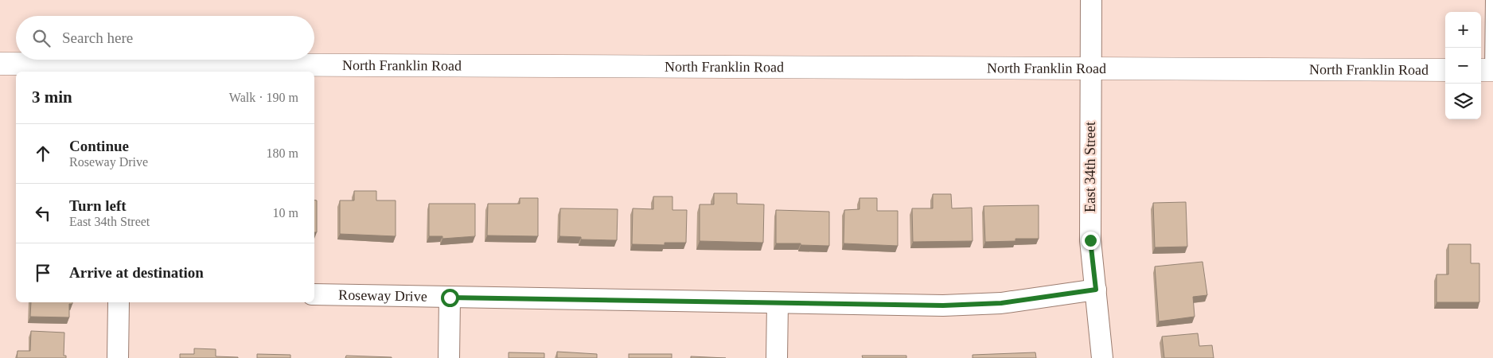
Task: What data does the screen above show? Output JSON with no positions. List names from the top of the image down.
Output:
{
  "streets": {
    "main road": ["North Franklin Road"],
    "street": ["East 34th Street", "Roseway Drive"]
  },
  "crossings": [
    ["North Franklin Road", "East 34th Street"],
    ["East 34th Street", "Roseway Drive"]
  ],
  "page": {
    "map_buttons": ["+", "−"],
    "search": "Search here",
    "heading": ["3 min", "Walk · 190 m"],
    "list": [
      ["Continue", "Roseway Drive", "180 m"],
      ["Turn left", "East 34th Street", "10 m"],
      "Arrive at destination"
    ]
  }
}
